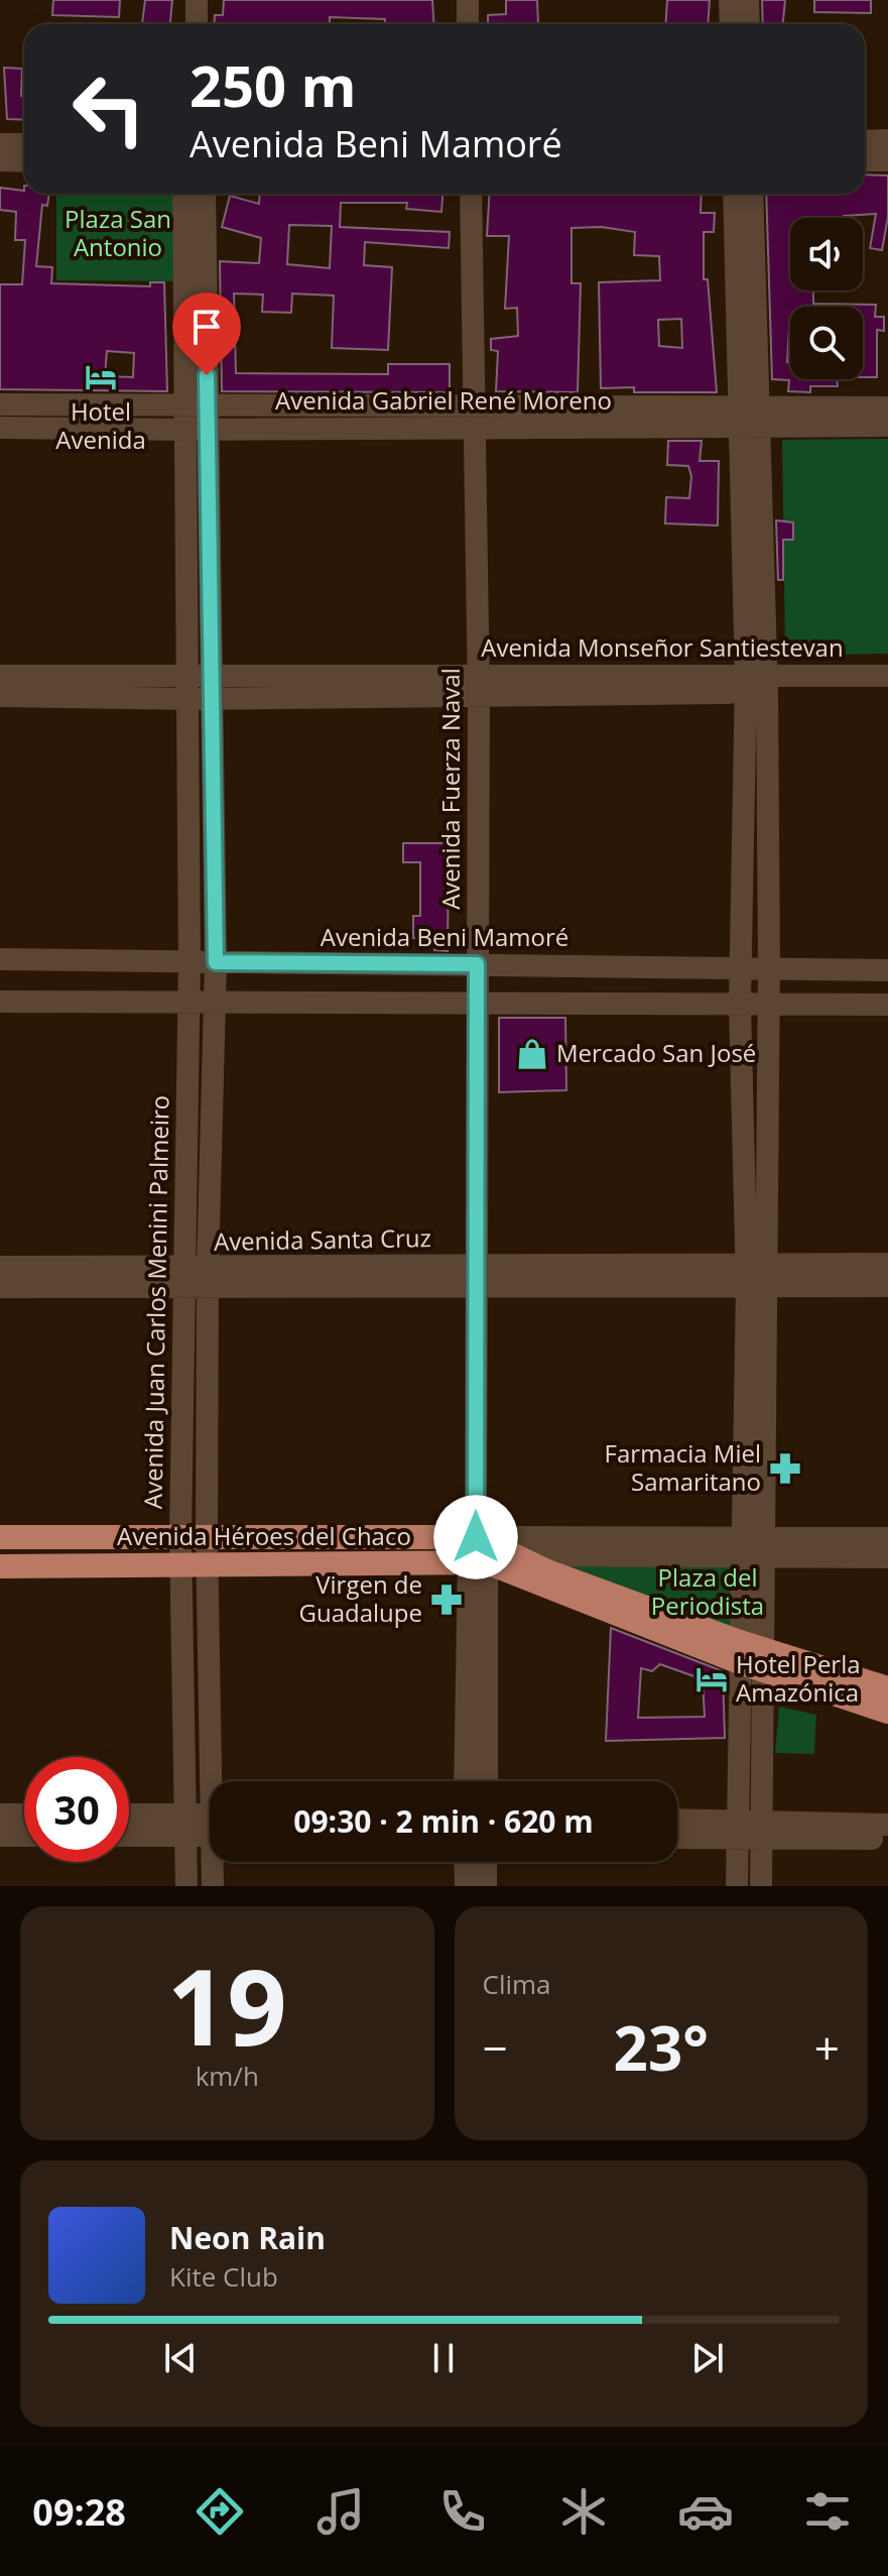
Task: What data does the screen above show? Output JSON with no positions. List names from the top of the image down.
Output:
{
  "streets": {
    "main road": ["Avenida Héroes del Chaco"],
    "street": [
      "Avenida Gabriel René Moreno",
      "Avenida Monseñor Santiestevan",
      "Avenida Fuerza Naval",
      "Avenida Beni Mamoré",
      "Avenida Santa Cruz",
      "Avenida Juan Carlos Menini Palmeiro"
    ]
  },
  "crossings": [
    ["Avenida Gabriel René Moreno", "Avenida Fuerza Naval"],
    ["Avenida Monseñor Santiestevan", "Avenida Fuerza Naval"],
    ["Avenida Monseñor Santiestevan", "Avenida Juan Carlos Menini Palmeiro"],
    ["Avenida Fuerza Naval", "Avenida Beni Mamoré"],
    ["Avenida Fuerza Naval", "Avenida Santa Cruz"],
    ["Avenida Fuerza Naval", "Avenida Héroes del Chaco"],
    ["Avenida Beni Mamoré", "Avenida Juan Carlos Menini Palmeiro"],
    ["Avenida Santa Cruz", "Avenida Juan Carlos Menini Palmeiro"],
    ["Avenida Juan Carlos Menini Palmeiro", "Avenida Héroes del Chaco"]
  ],
  "parks": ["Plaza San Antonio", "Plaza del Periodista"],
  "places": {
    "hotel": ["Hotel Avenida", "Hotel Perla Amazónica"],
    "shop": ["Mercado San José"],
    "pharmacy": ["Farmacia Miel Samaritano", "Virgen de Guadalupe"]
  },
  "page": {
    "turn": ["250 m", "Avenida Beni Mamoré"],
    "limit": "30",
    "trip": "09:30 · 2 min · 620 m",
    "tile": [
      ["19", "km/h"],
      "Clima"
    ],
    "heat": ["−", "23°", "+"],
    "song": ["Neon Rain", "Kite Club"],
    "tabs": "09:28"
  }
}
